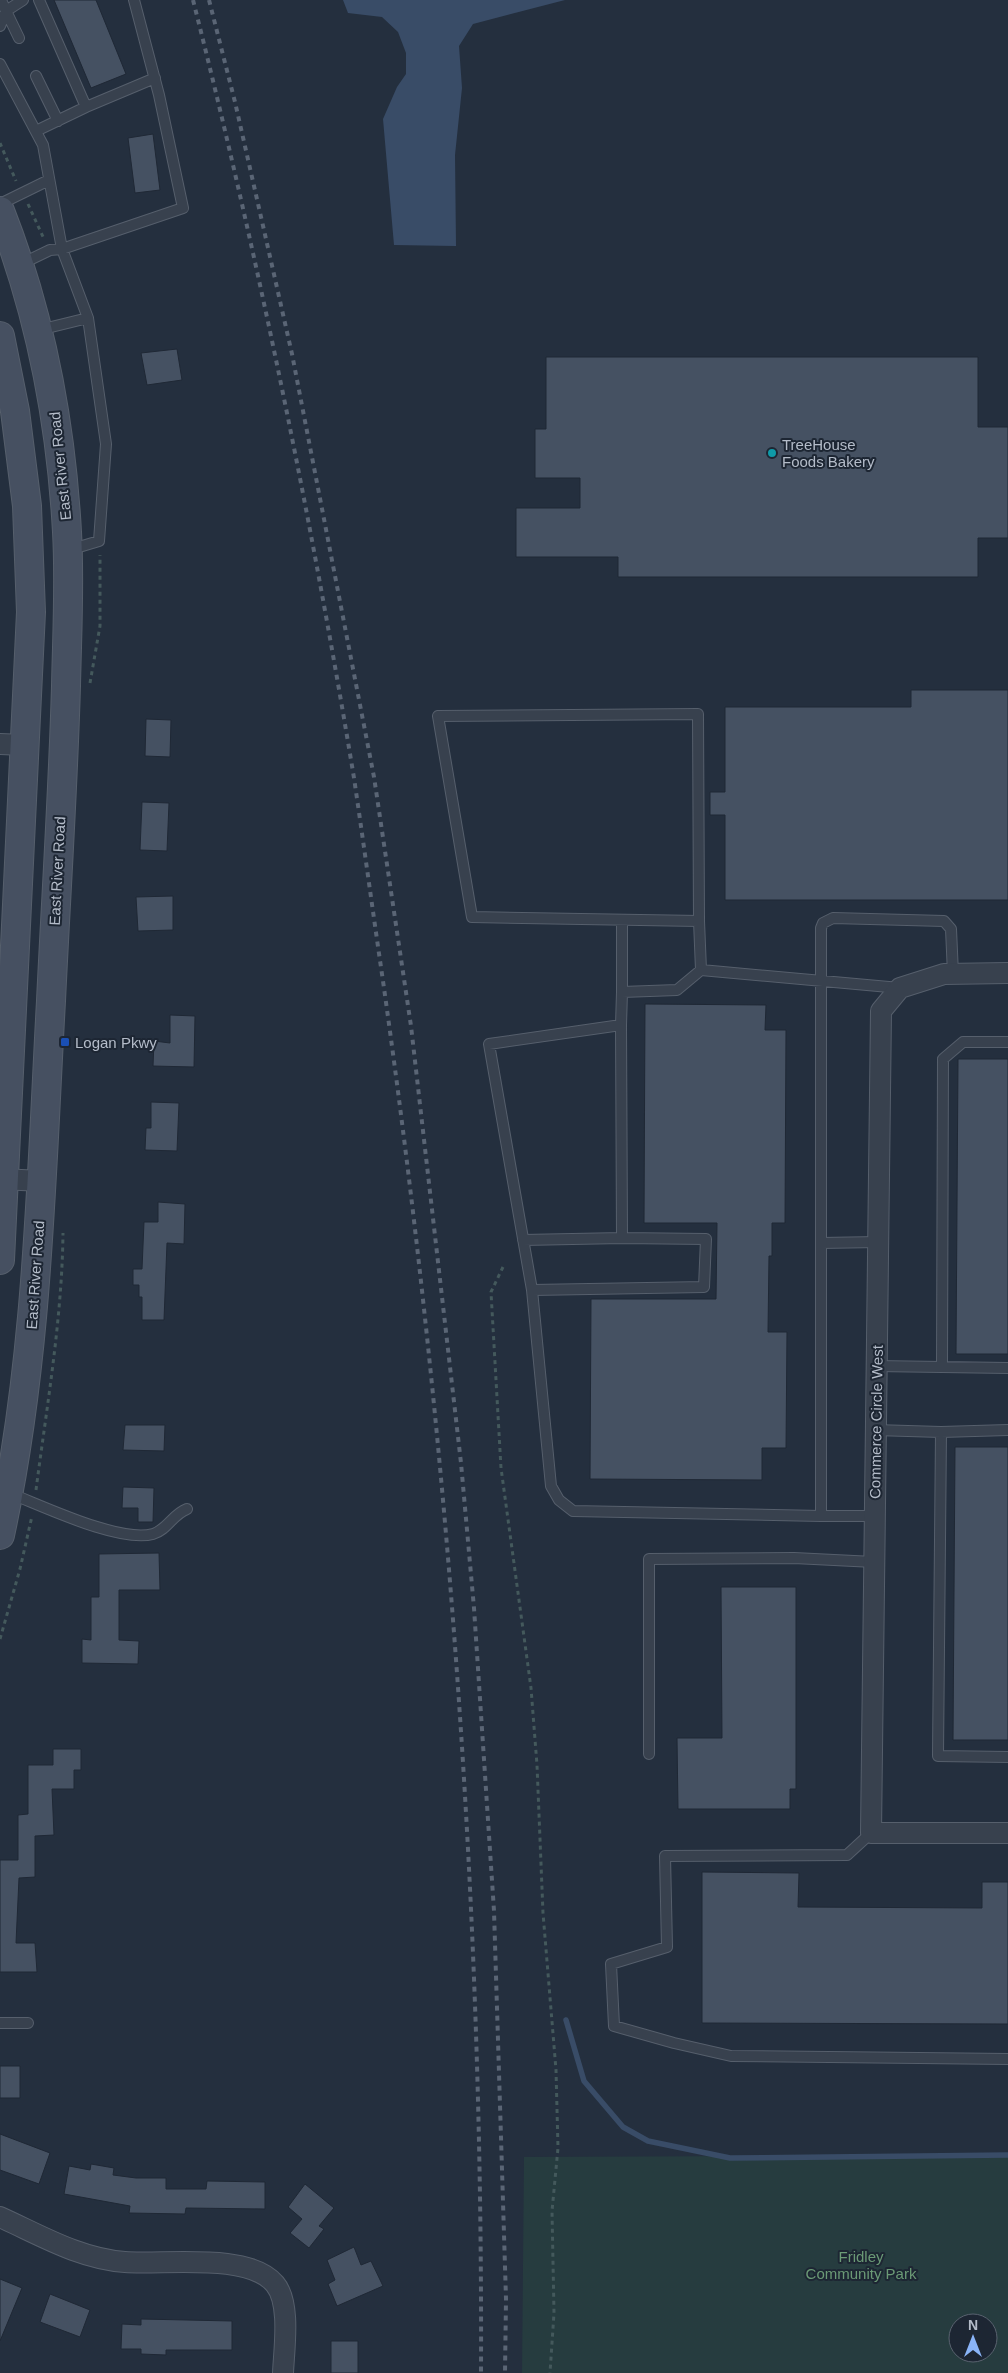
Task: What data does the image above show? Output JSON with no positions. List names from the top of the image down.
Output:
{
  "streets": {
    "main road": ["East River Road"],
    "street": ["Commerce Circle West"]
  },
  "parks": ["Fridley Community Park"],
  "places": {
    "other": ["TreeHouse Foods Bakery"],
    "transit": ["Logan Pkwy"]
  },
  "north": "top"
}
